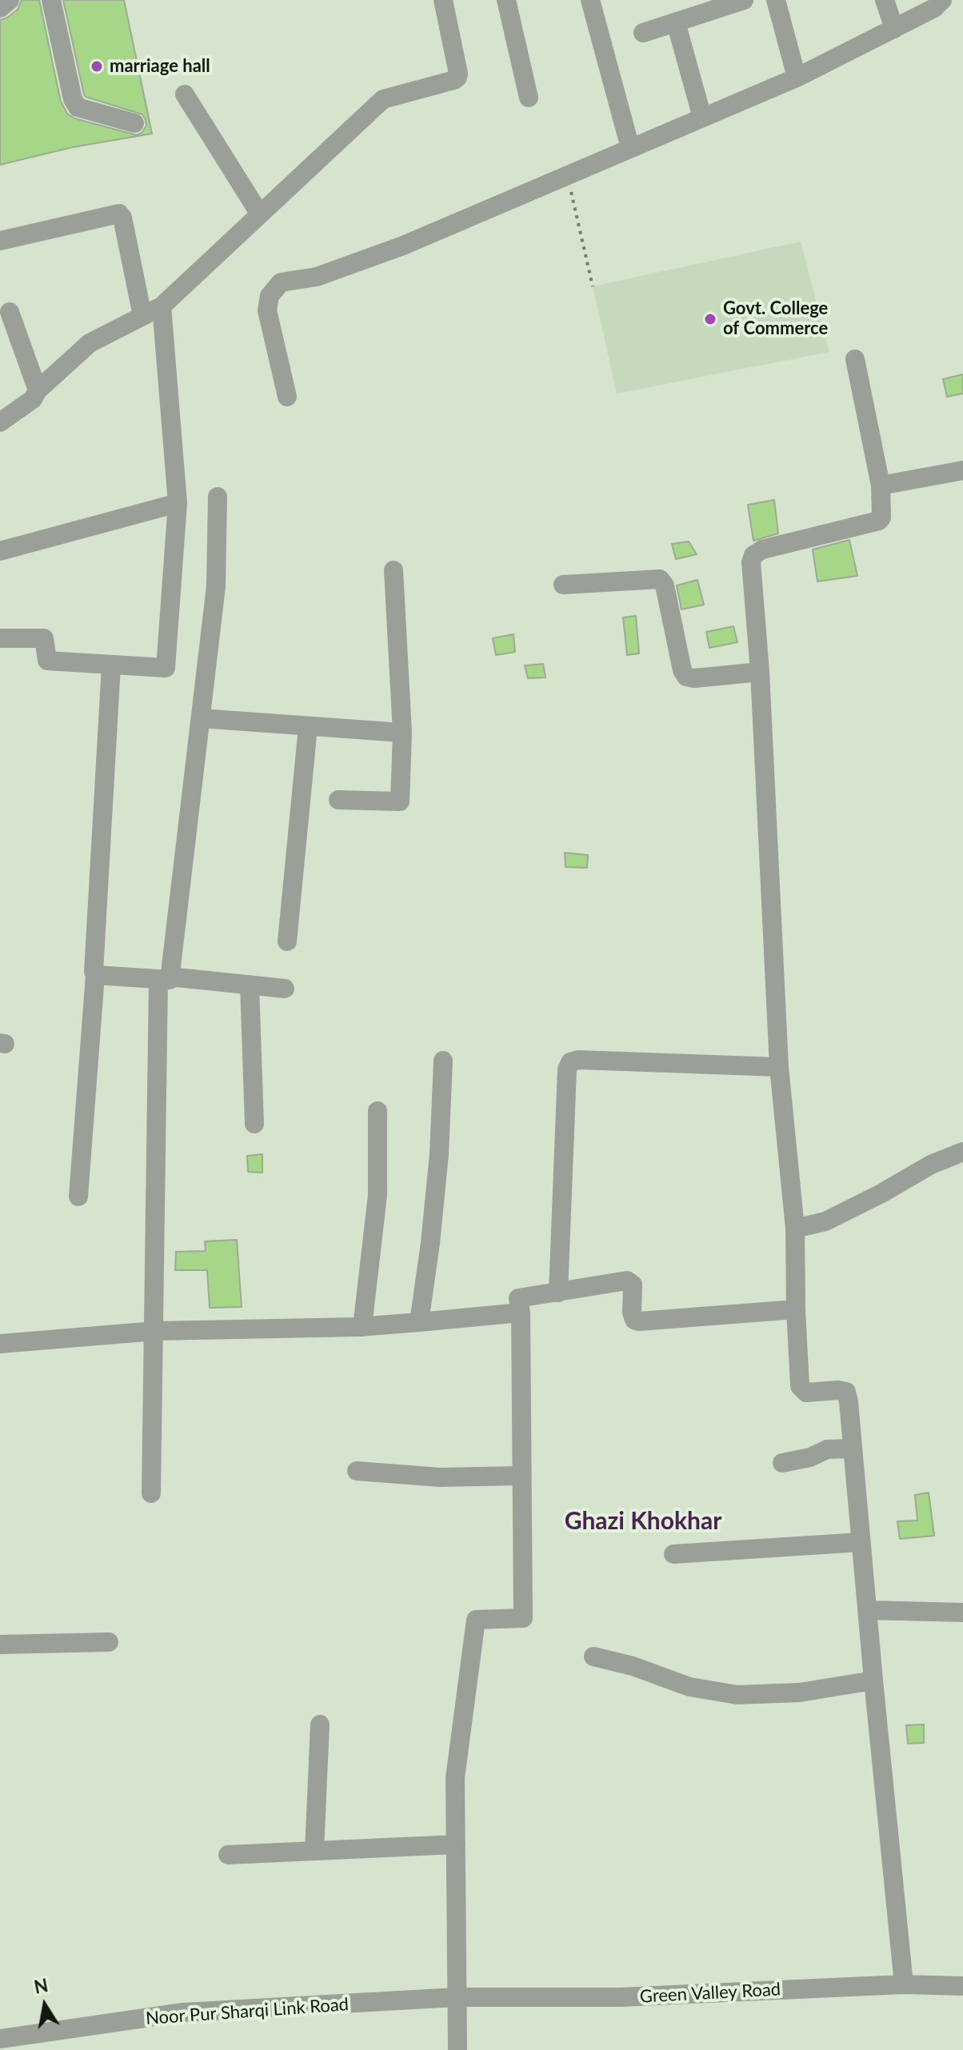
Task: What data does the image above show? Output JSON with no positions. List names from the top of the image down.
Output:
{
  "streets": {
    "street": ["Green Valley Road", "Noor Pur Sharqi Link Road"]
  },
  "crossings": [
    ["Green Valley Road", "Noor Pur Sharqi Link Road"]
  ],
  "districts": ["Ghazi Khokhar"],
  "places": ["marriage hall", "Govt. College of Commerce"],
  "north": "top"
}
